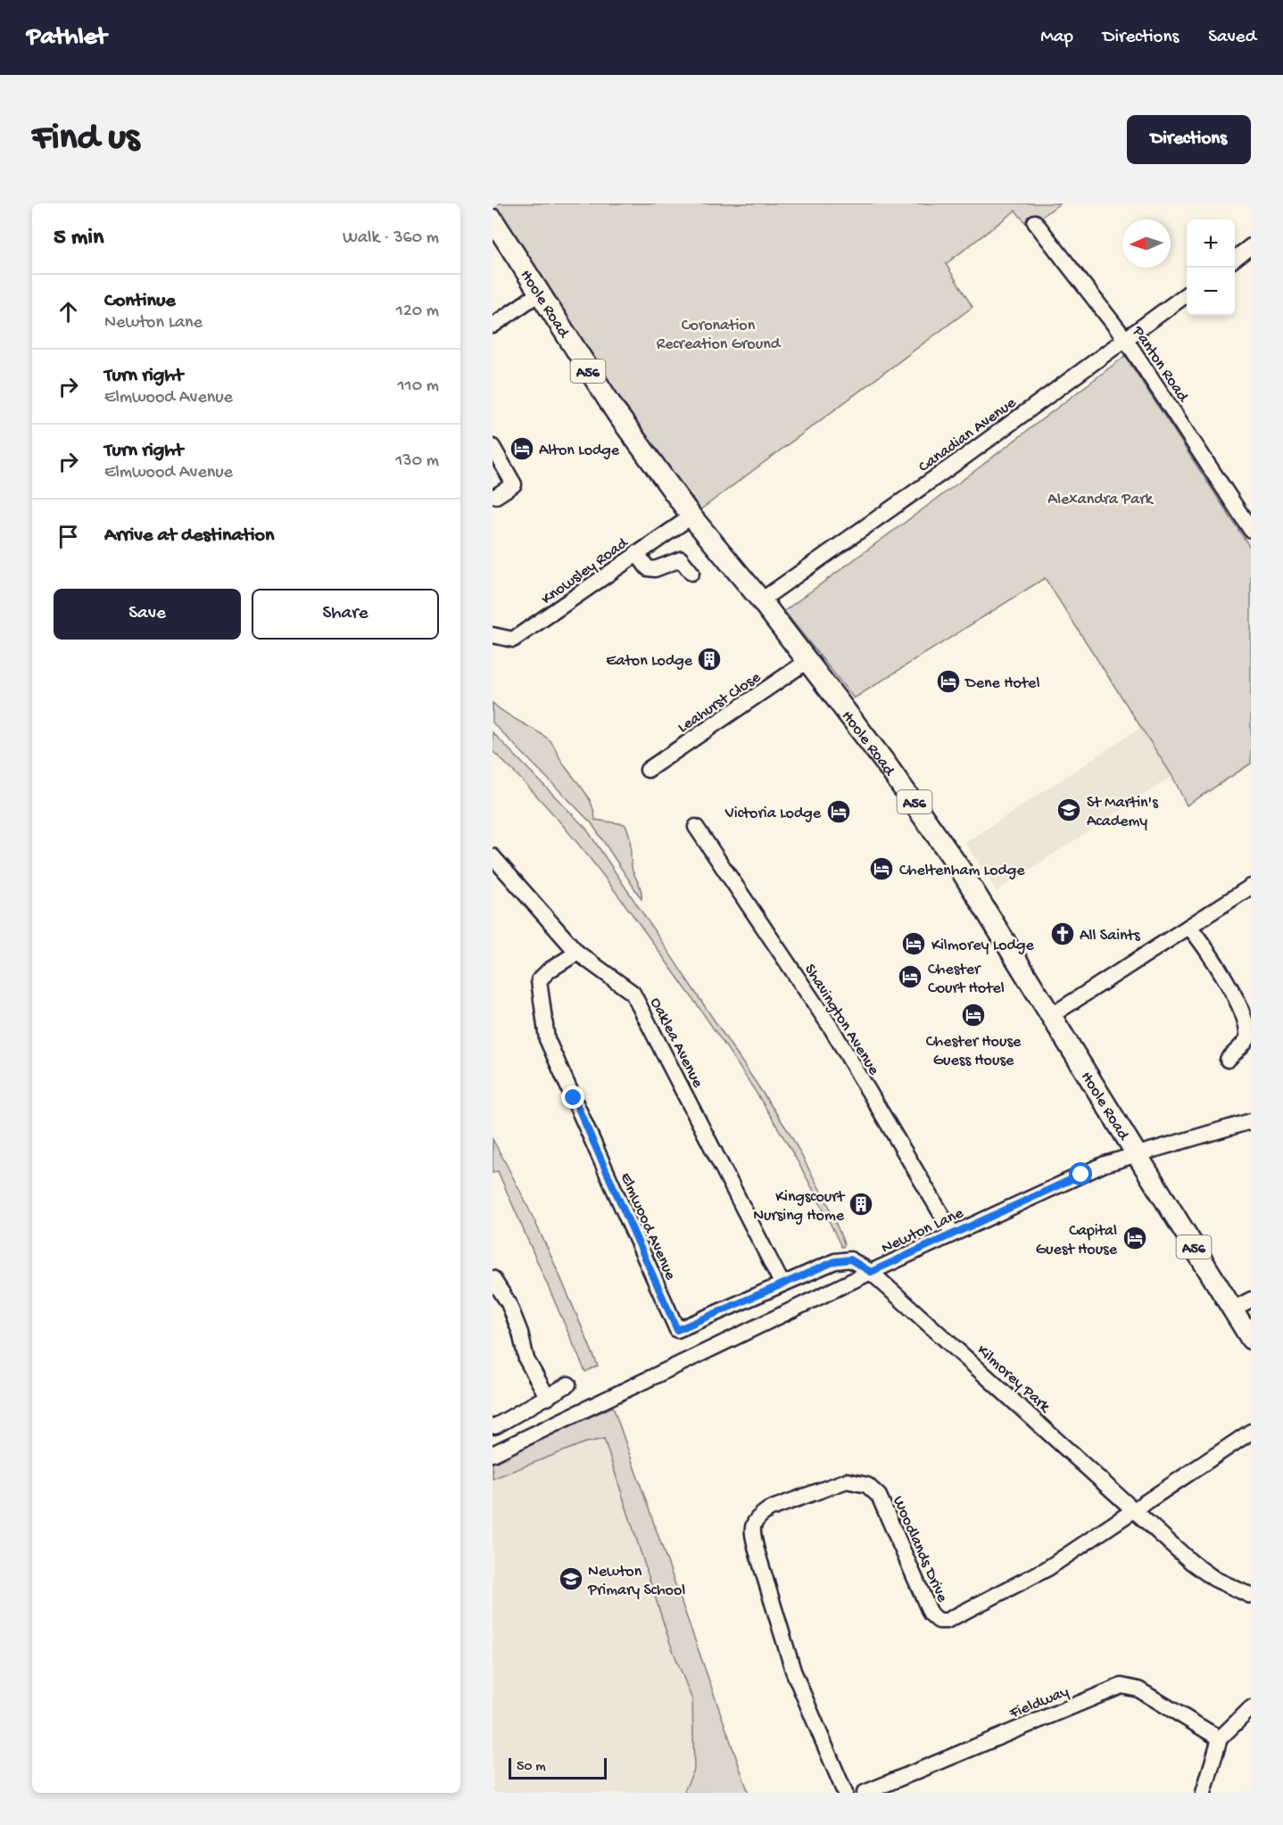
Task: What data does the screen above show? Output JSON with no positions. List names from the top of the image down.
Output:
{
  "streets": {
    "highway": ["Hoole Road", "A56"],
    "street": [
      "Panton Road",
      "Canadian Avenue",
      "Knowsley Road",
      "Leahurst Close",
      "Shavington Avenue",
      "Oaklea Avenue",
      "Elmwood Avenue",
      "Newton Lane",
      "Kilmorey Park",
      "Woodlands Drive",
      "Fieldway"
    ]
  },
  "crossings": [
    ["Hoole Road", "Canadian Avenue"],
    ["Hoole Road", "Knowsley Road"],
    ["Hoole Road", "Leahurst Close"],
    ["Hoole Road", "Newton Lane"],
    ["Panton Road", "Canadian Avenue"],
    ["Shavington Avenue", "Newton Lane"],
    ["Oaklea Avenue", "Elmwood Avenue"],
    ["Elmwood Avenue", "Newton Lane"],
    ["Elmwood Avenue", "Kilmorey Park"],
    ["Newton Lane", "Kilmorey Park"],
    ["Kilmorey Park", "Woodlands Drive"]
  ],
  "parks": ["Coronation Recreation Ground", "Alexandra Park"],
  "places": {
    "hotel": [
      "Alton Lodge",
      "Dene Hotel",
      "Victoria Lodge",
      "Cheltenham Lodge",
      "Kilmorey Lodge",
      "Chester Court Hotel",
      "Chester House Guess House",
      "Capital Guest House"
    ],
    "building": ["Eaton Lodge", "Kingscourt Nursing Home"],
    "school or university": ["St Martin's Academy", "Newton Primary School"],
    "church": ["All Saints"]
  },
  "scale_bar": "50 m",
  "north": "left",
  "page": {
    "header": "Pathlet",
    "nav": ["Map", "Directions", "Saved"],
    "buttons": [
      "Directions",
      ["Save", "Share"]
    ],
    "title": "Find us",
    "heading": ["5 min", "Walk · 360 m"],
    "map_buttons": ["+", "−"],
    "list": [
      ["Continue", "Newton Lane", "120 m"],
      ["Turn right", "Elmwood Avenue", "110 m"],
      ["Turn right", "Elmwood Avenue", "130 m"],
      "Arrive at destination"
    ],
    "scale": "50 m"
  }
}
